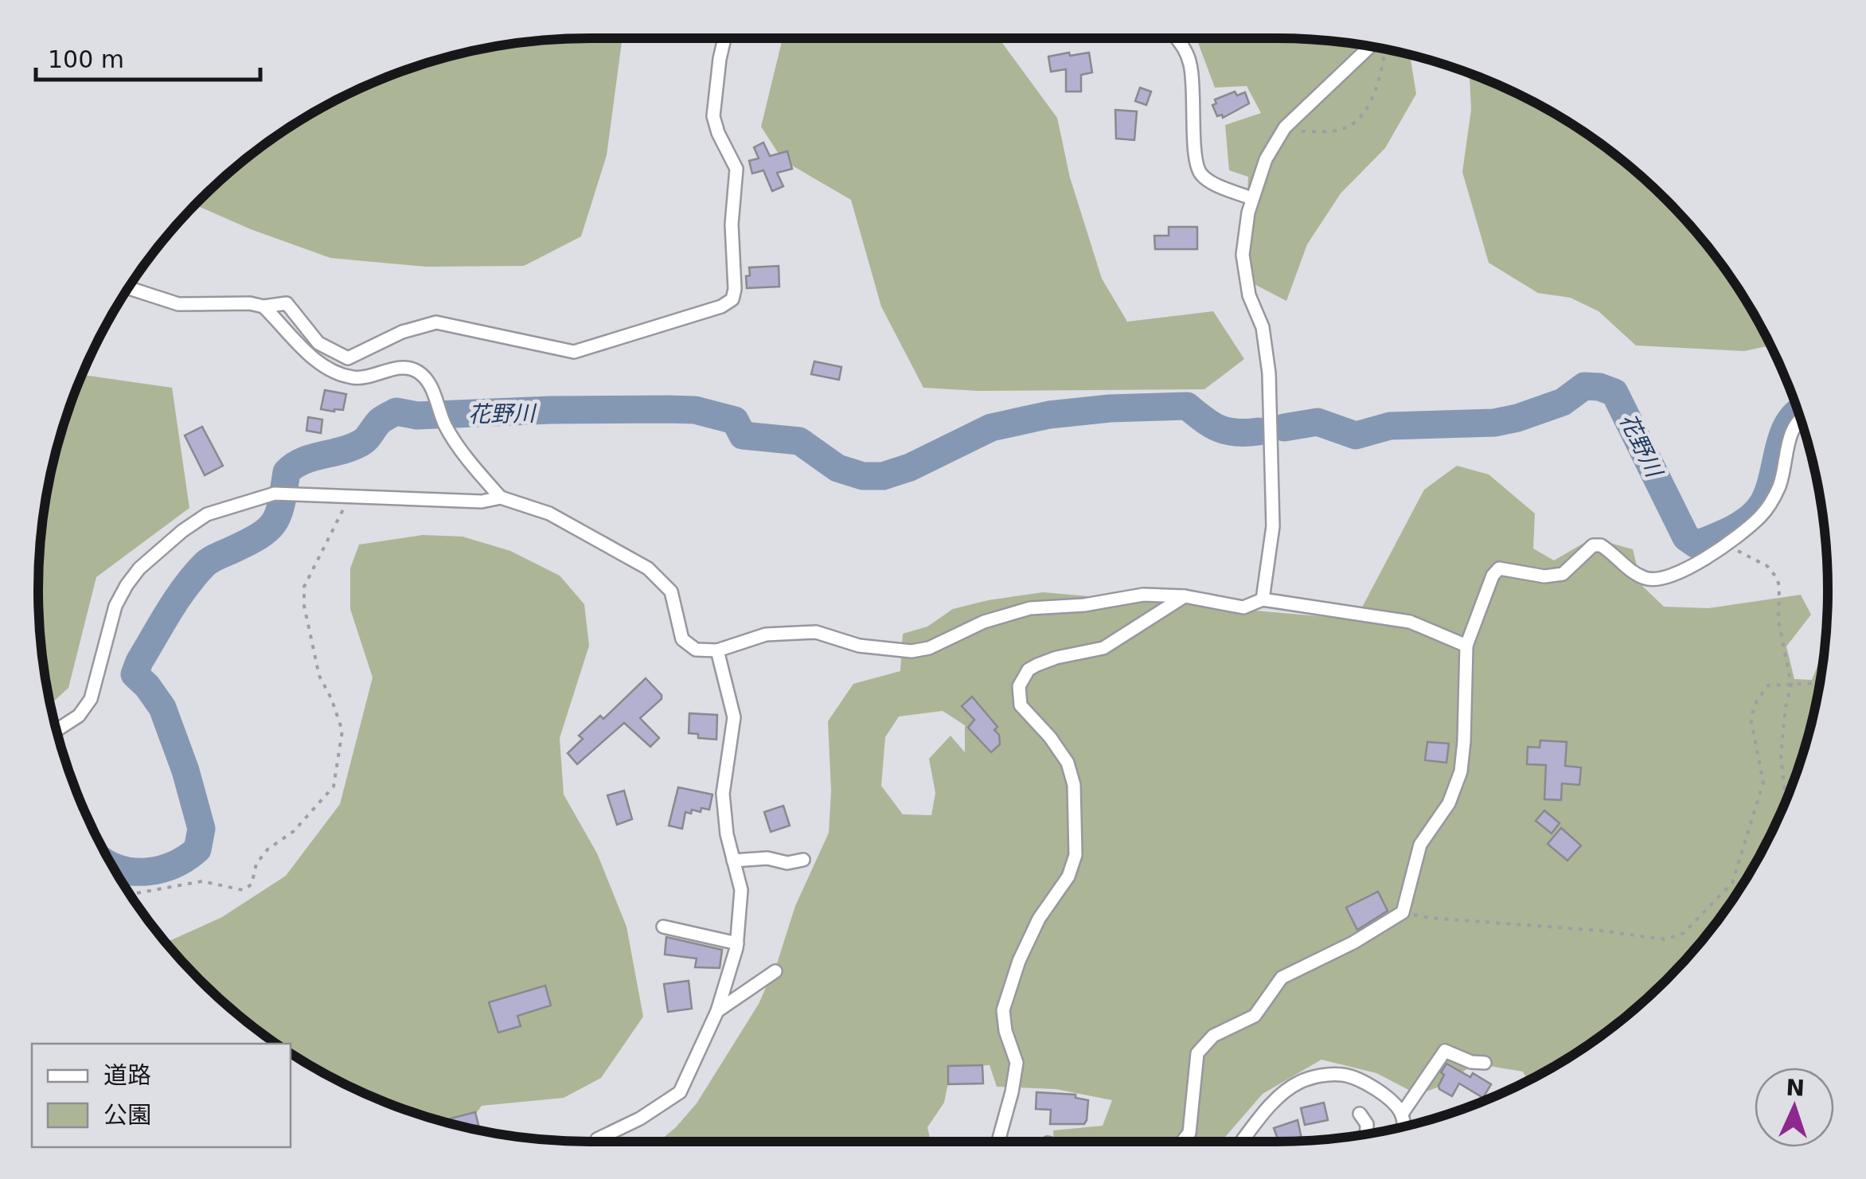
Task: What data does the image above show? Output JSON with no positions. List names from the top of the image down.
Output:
{
  "water": ["花野川"],
  "legend": ["道路", "公園"],
  "scale_bar": "100 m",
  "north": "top"
}
